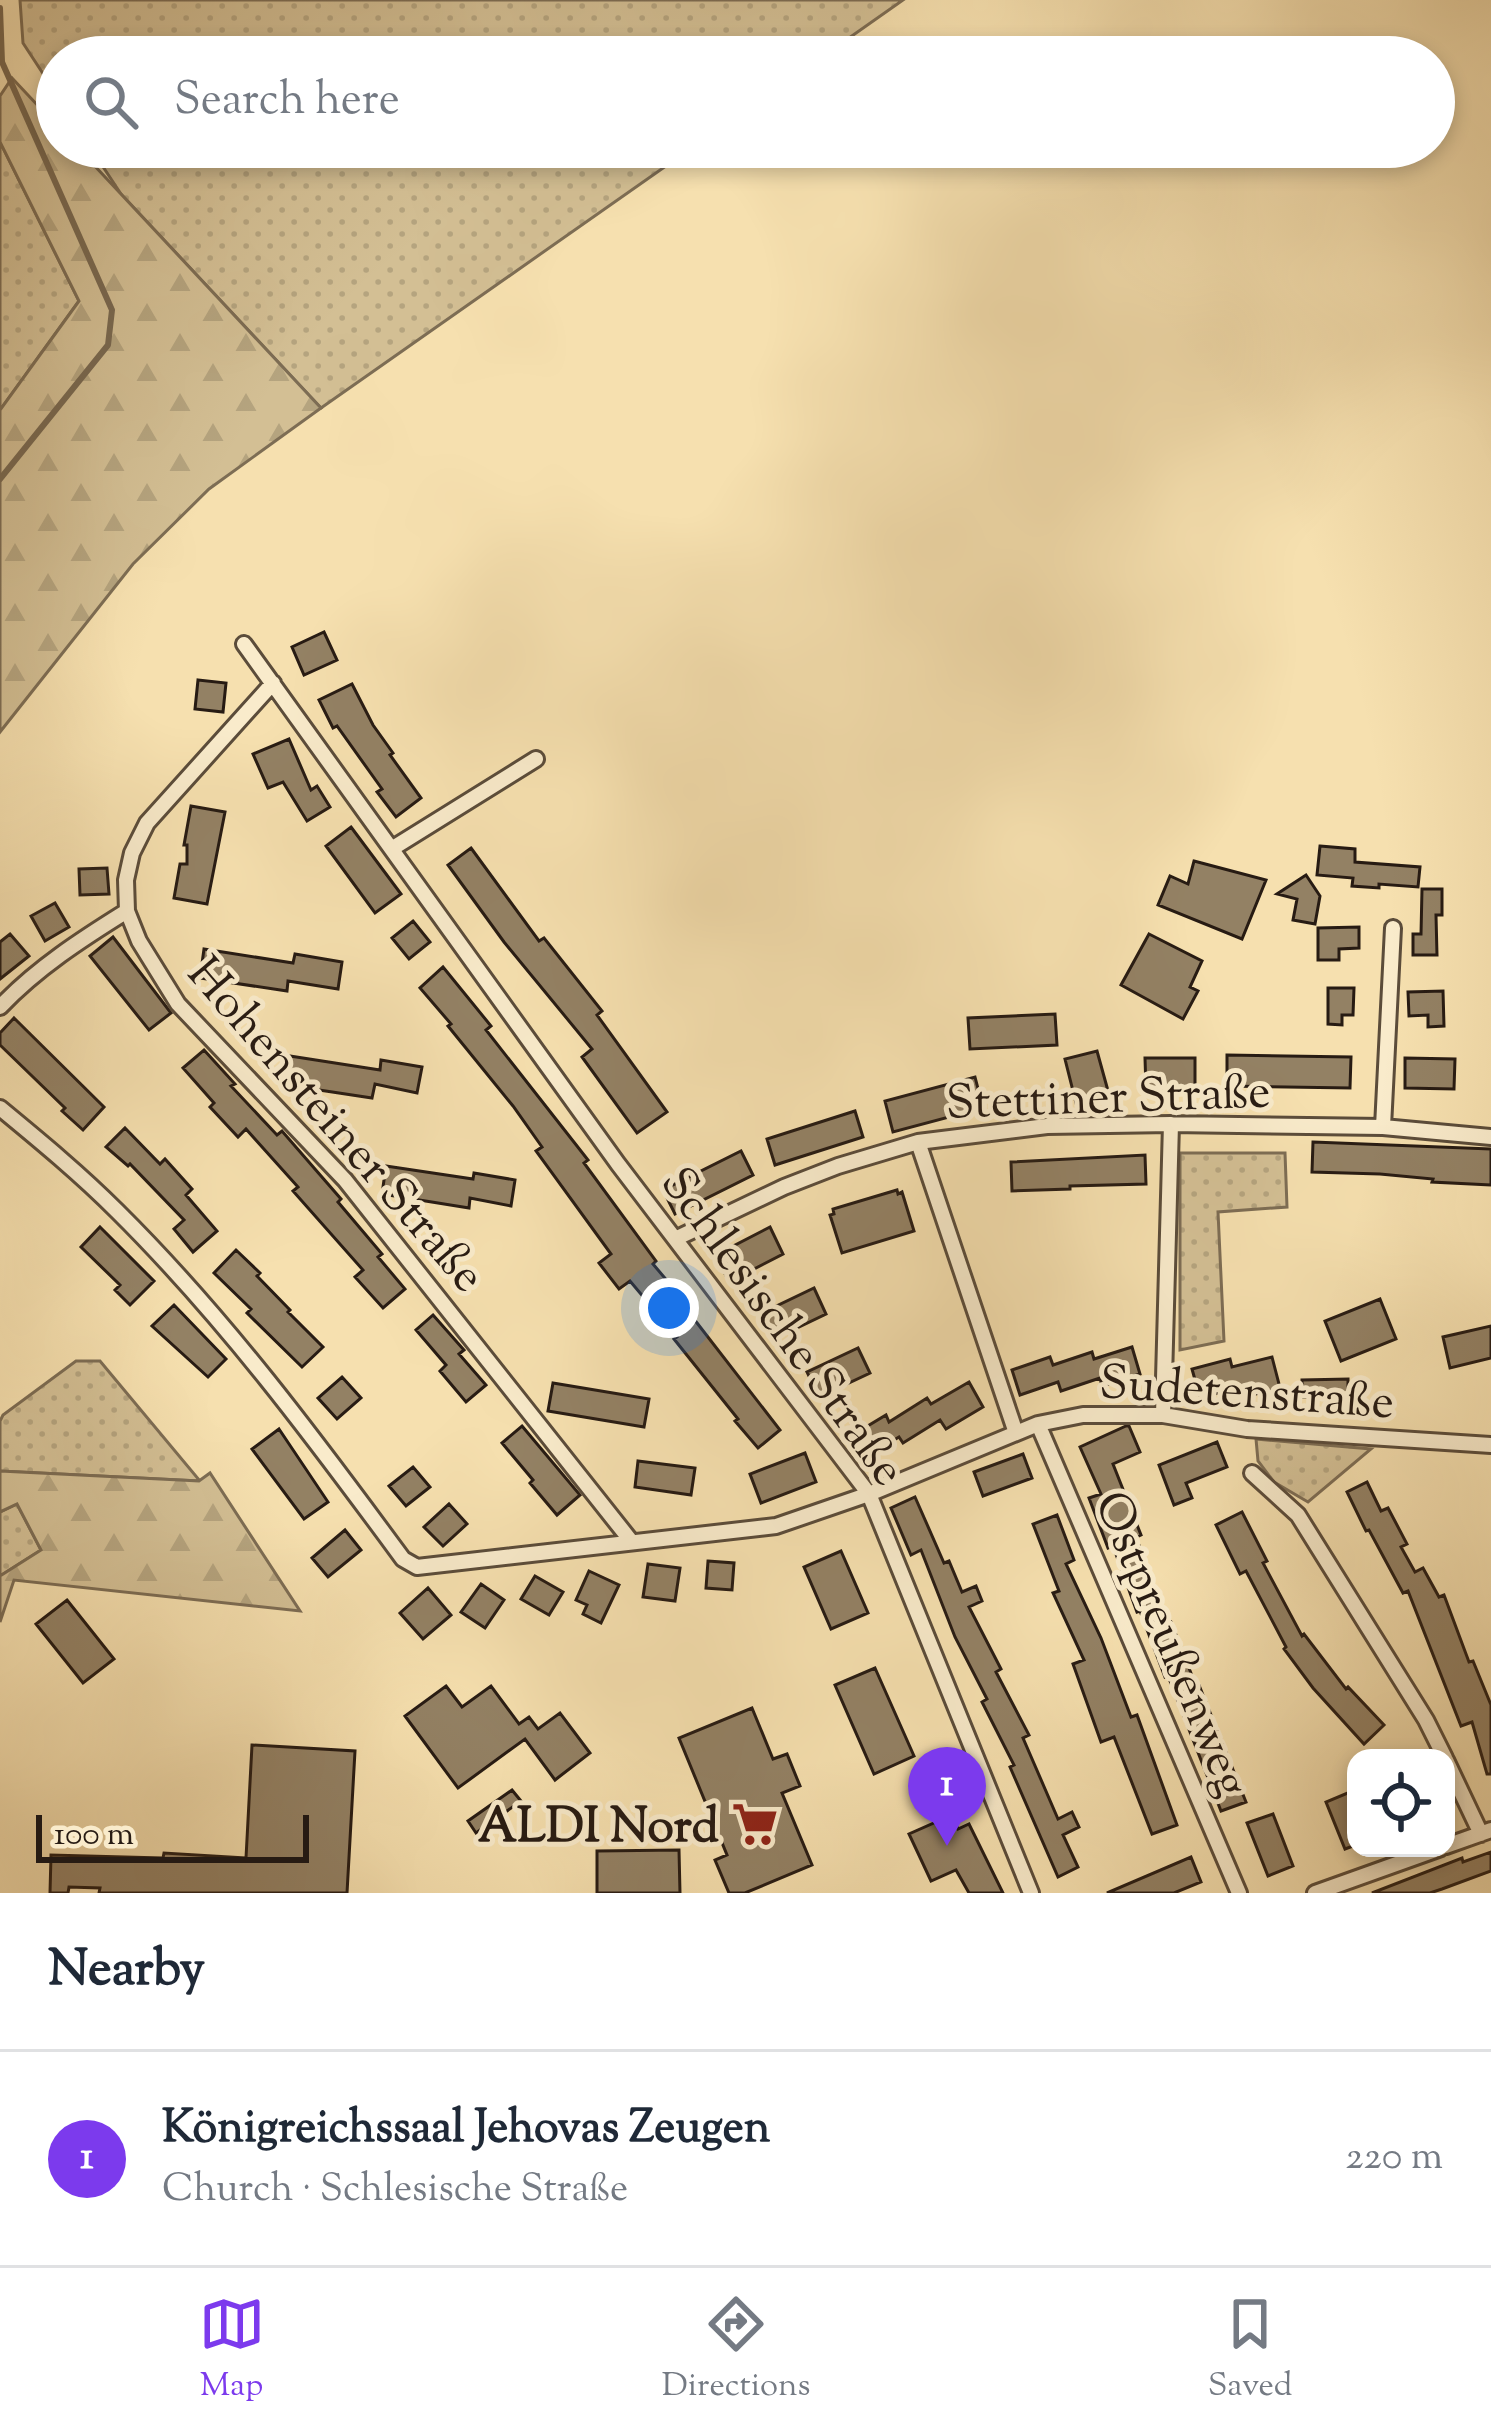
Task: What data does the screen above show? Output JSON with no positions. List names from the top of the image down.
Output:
{
  "streets": {
    "street": [
      "Stettiner Straße",
      "Hohensteiner Straße",
      "Schlesische Straße",
      "Sudetenstraße",
      "Ostpreußenweg"
    ]
  },
  "crossings": [
    ["Stettiner Straße", "Schlesische Straße"],
    ["Hohensteiner Straße", "Sudetenstraße"],
    ["Schlesische Straße", "Sudetenstraße"],
    ["Sudetenstraße", "Ostpreußenweg"]
  ],
  "places": {
    "supermarket": ["ALDI Nord"]
  },
  "scale_bar": "100 m",
  "page": {
    "search": "Search here",
    "pins": "1",
    "scale": "100 m",
    "heading": "Nearby",
    "list": [
      {
        "mark": "1",
        "name": "Königreichssaal Jehovas Zeugen",
        "note": "Church · Schlesische Straße",
        "value": "220 m"
      }
    ],
    "nav": ["Map", "Directions", "Saved"]
  }
}
